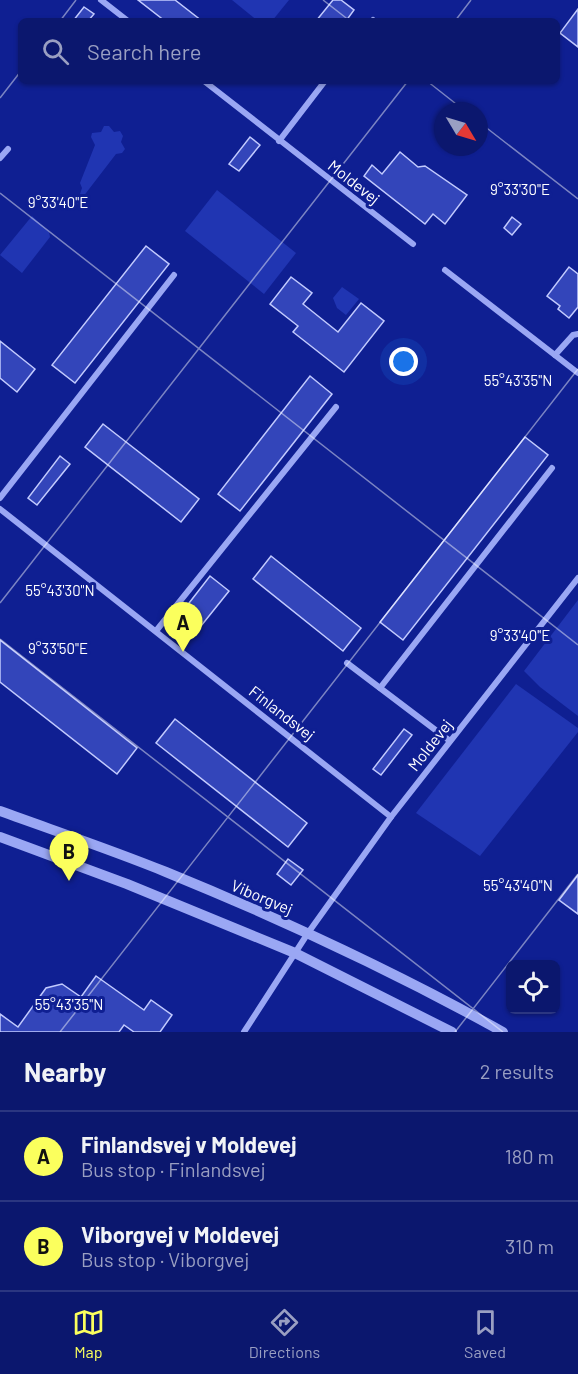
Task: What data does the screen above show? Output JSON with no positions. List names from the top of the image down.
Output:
{
  "streets": {
    "street": ["Moldevej", "Finlandsvej", "Viborgvej"]
  },
  "crossings": [
    ["Moldevej", "Finlandsvej"],
    ["Moldevej", "Viborgvej"]
  ],
  "north": "bottom right",
  "page": {
    "search": "Search here",
    "pins": ["A", "B"],
    "heading": ["Nearby", "2 results"],
    "list": [
      {
        "mark": "A",
        "name": "Finlandsvej v Moldevej",
        "note": "Bus stop · Finlandsvej",
        "value": "180 m"
      },
      {
        "mark": "B",
        "name": "Viborgvej v Moldevej",
        "note": "Bus stop · Viborgvej",
        "value": "310 m"
      }
    ],
    "nav": ["Map", "Directions", "Saved"]
  },
  "coordinates": [
    "9°33'30\"E",
    "9°33'40\"E",
    "55°43'35\"N",
    "55°43'30\"N",
    "9°33'50\"E",
    "55°43'40\"N"
  ]
}
